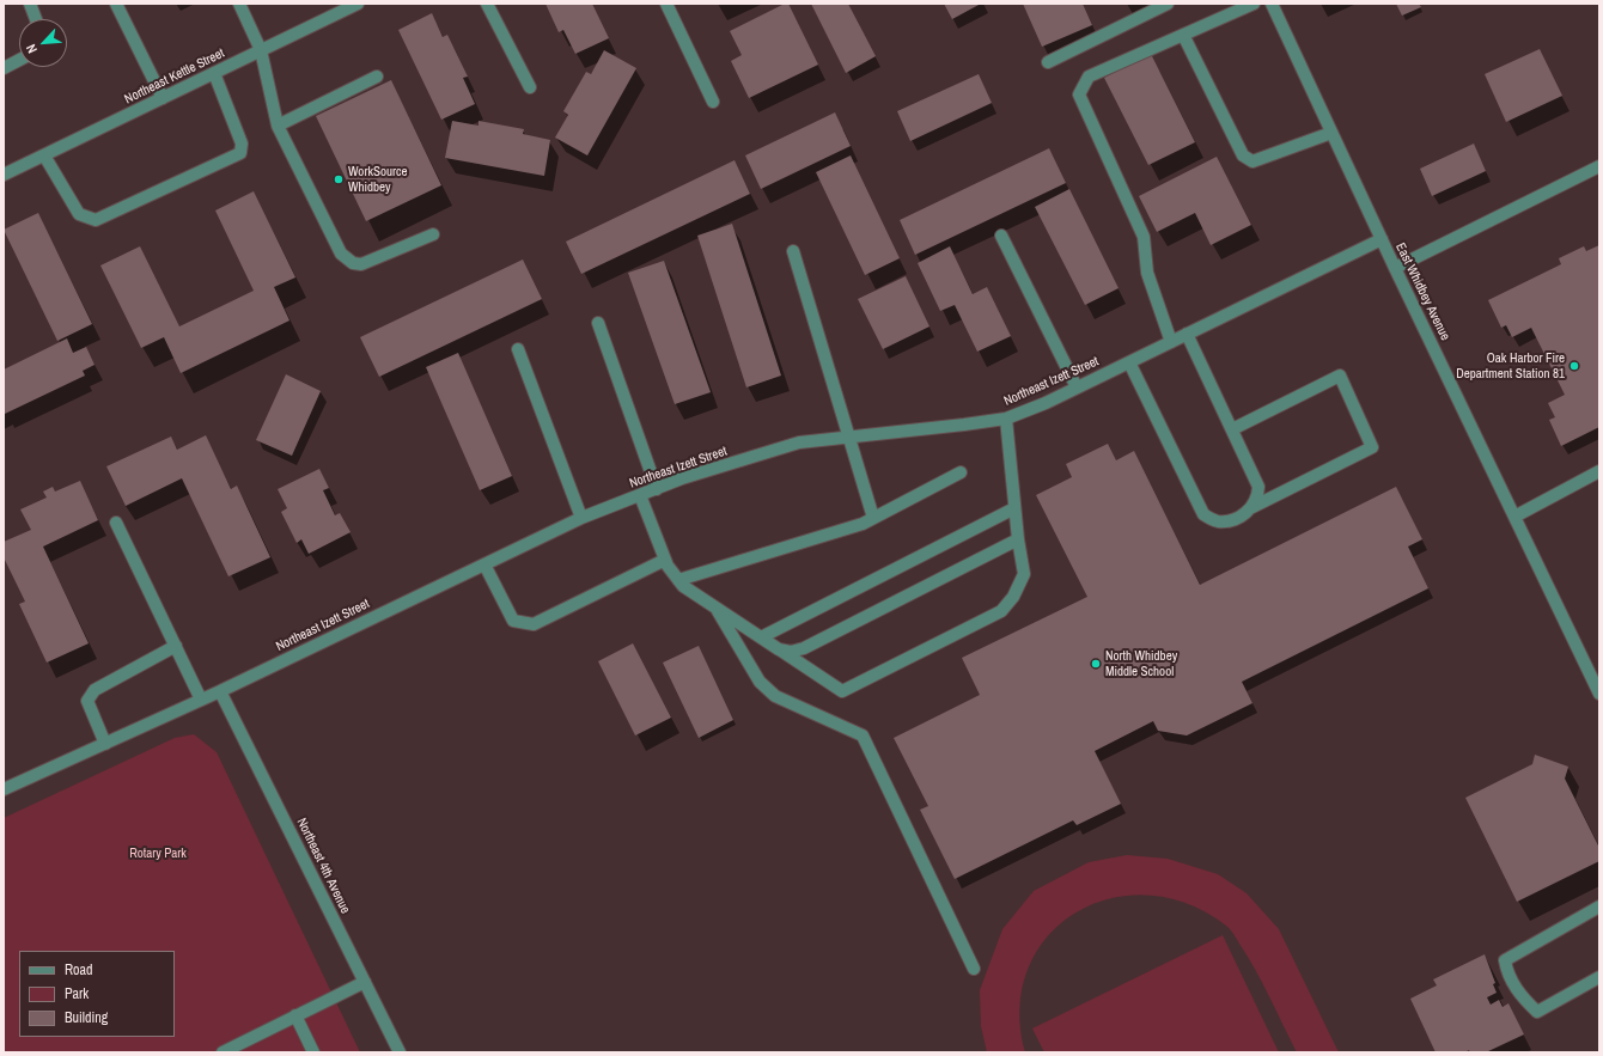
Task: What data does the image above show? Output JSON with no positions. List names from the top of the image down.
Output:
{
  "streets": {
    "street": [
      "Northeast Kettle Street",
      "East Whidbey Avenue",
      "Northeast Izett Street",
      "Northeast 4th Avenue"
    ]
  },
  "crossings": [
    ["East Whidbey Avenue", "Northeast Izett Street"],
    ["Northeast Izett Street", "Northeast 4th Avenue"]
  ],
  "parks": ["Rotary Park"],
  "places": ["WorkSource Whidbey", "Oak Harbor Fire Department Station 81", "North Whidbey Middle School"],
  "legend": ["Road", "Park", "Building"],
  "north": "bottom left"
}
